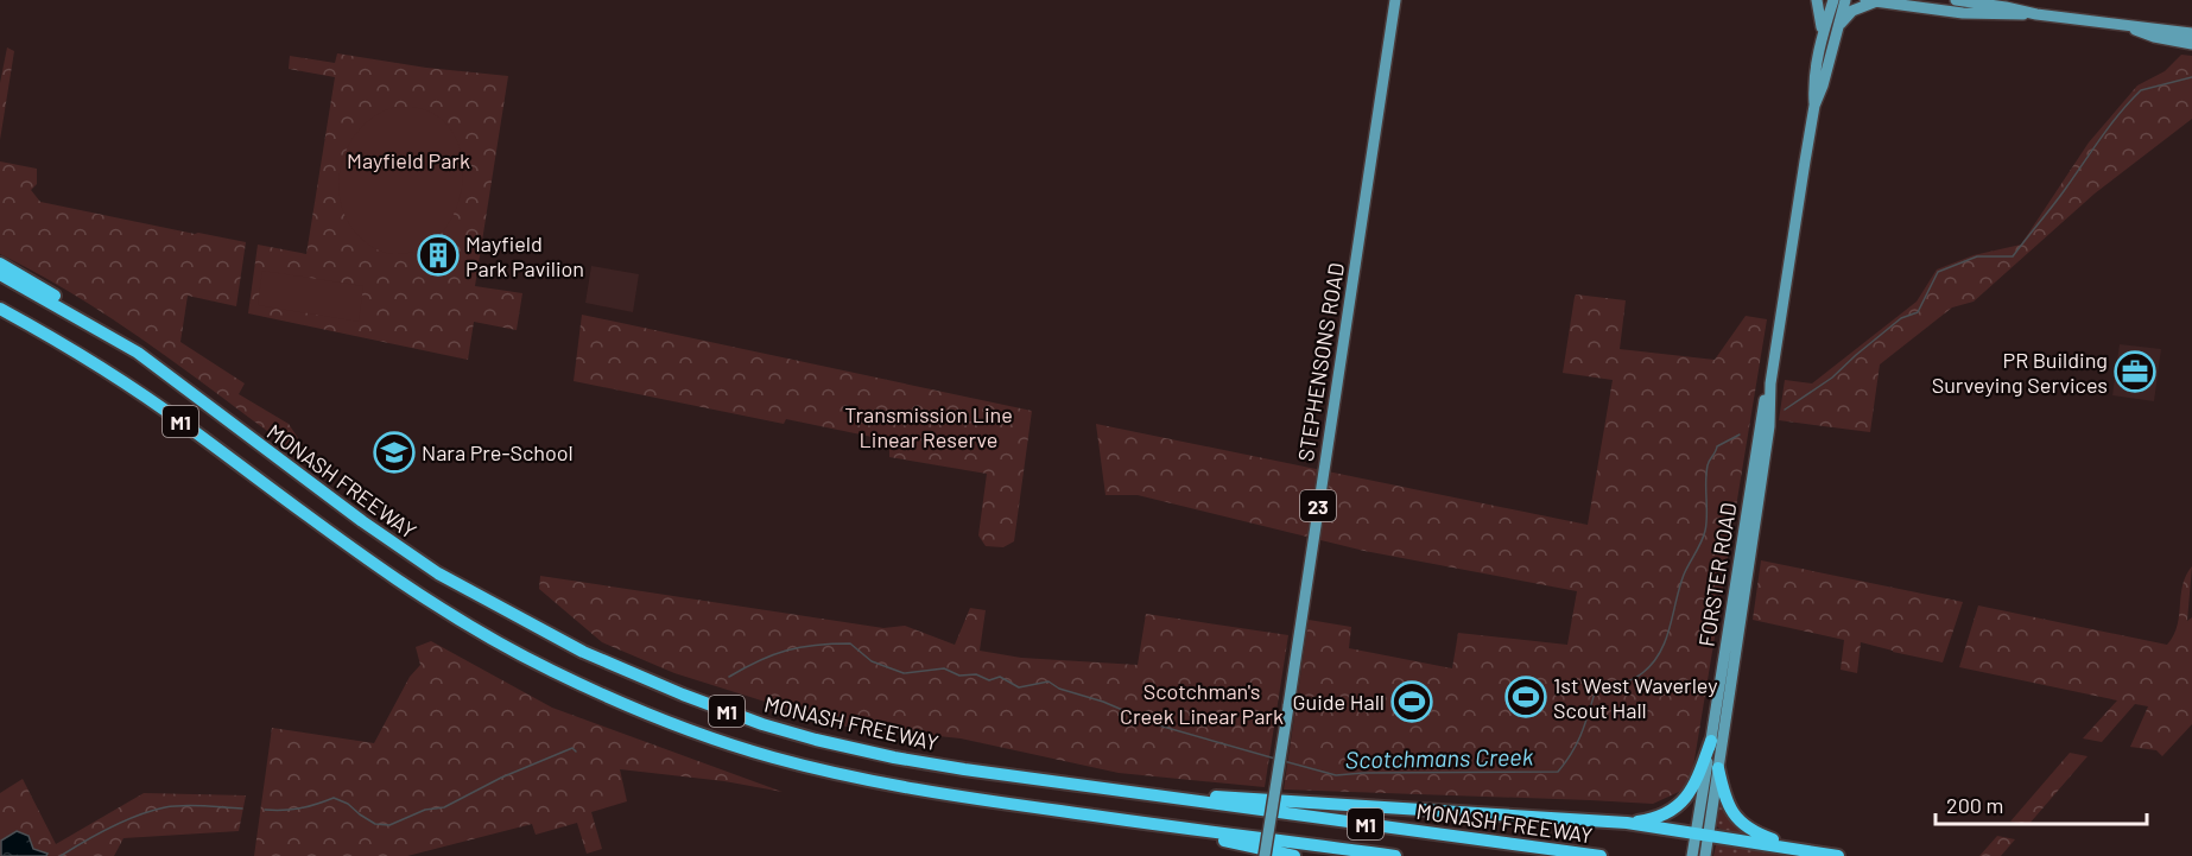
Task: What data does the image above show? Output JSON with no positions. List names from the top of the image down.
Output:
{
  "streets": {
    "highway": ["M1", "MONASH FREEWAY"],
    "main road": ["STEPHENSONS ROAD", "23", "FORSTER ROAD"]
  },
  "water": ["Scotchmans Creek"],
  "parks": ["Mayfield Park", "Transmission Line Linear Reserve", "Scotchman's Creek Linear Park"],
  "places": {
    "building": ["Mayfield Park Pavilion"],
    "office": ["PR Building Surveying Services"],
    "school or university": ["Nara Pre-School"],
    "sports": ["1st West Waverley Scout Hall", "Guide Hall"]
  },
  "scale_bar": "200 m"
}
